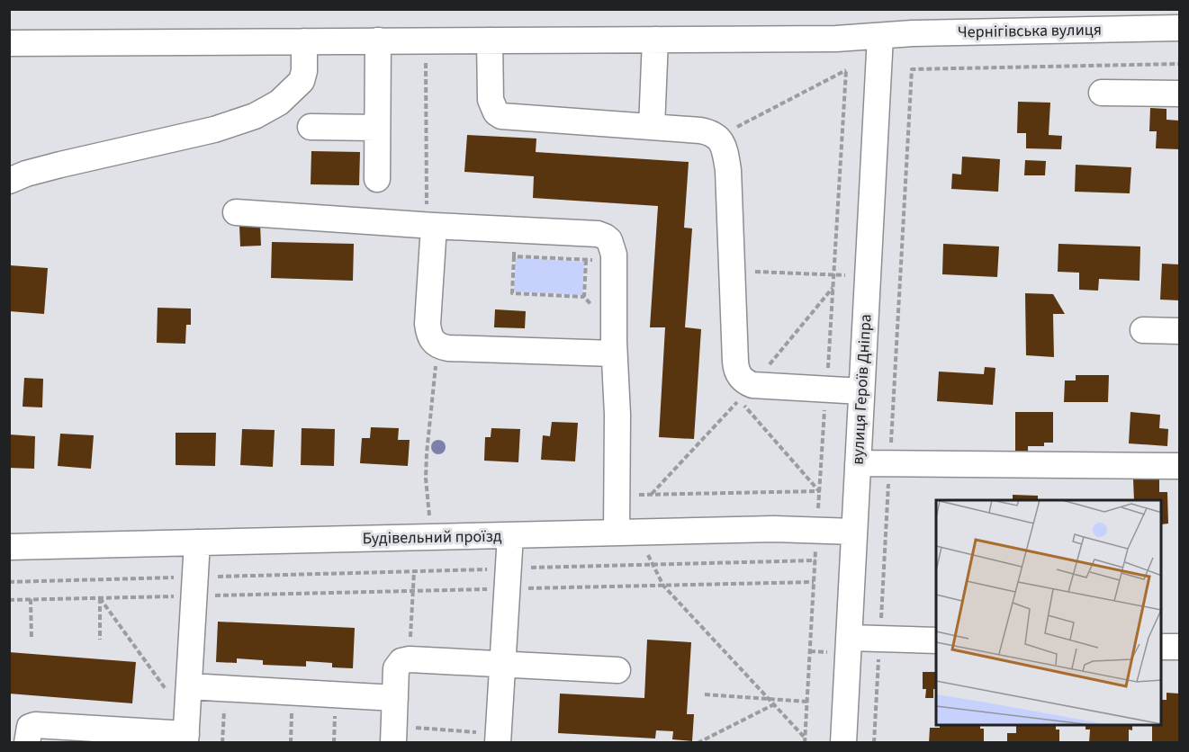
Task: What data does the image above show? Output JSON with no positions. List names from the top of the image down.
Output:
{
  "streets": {
    "street": ["Чернігівська вулиця", "вулиця Героїв Дніпра", "Будівельний проїзд"]
  },
  "crossings": [
    ["Чернігівська вулиця", "вулиця Героїв Дніпра"],
    ["вулиця Героїв Дніпра", "Будівельний проїзд"]
  ]
}
